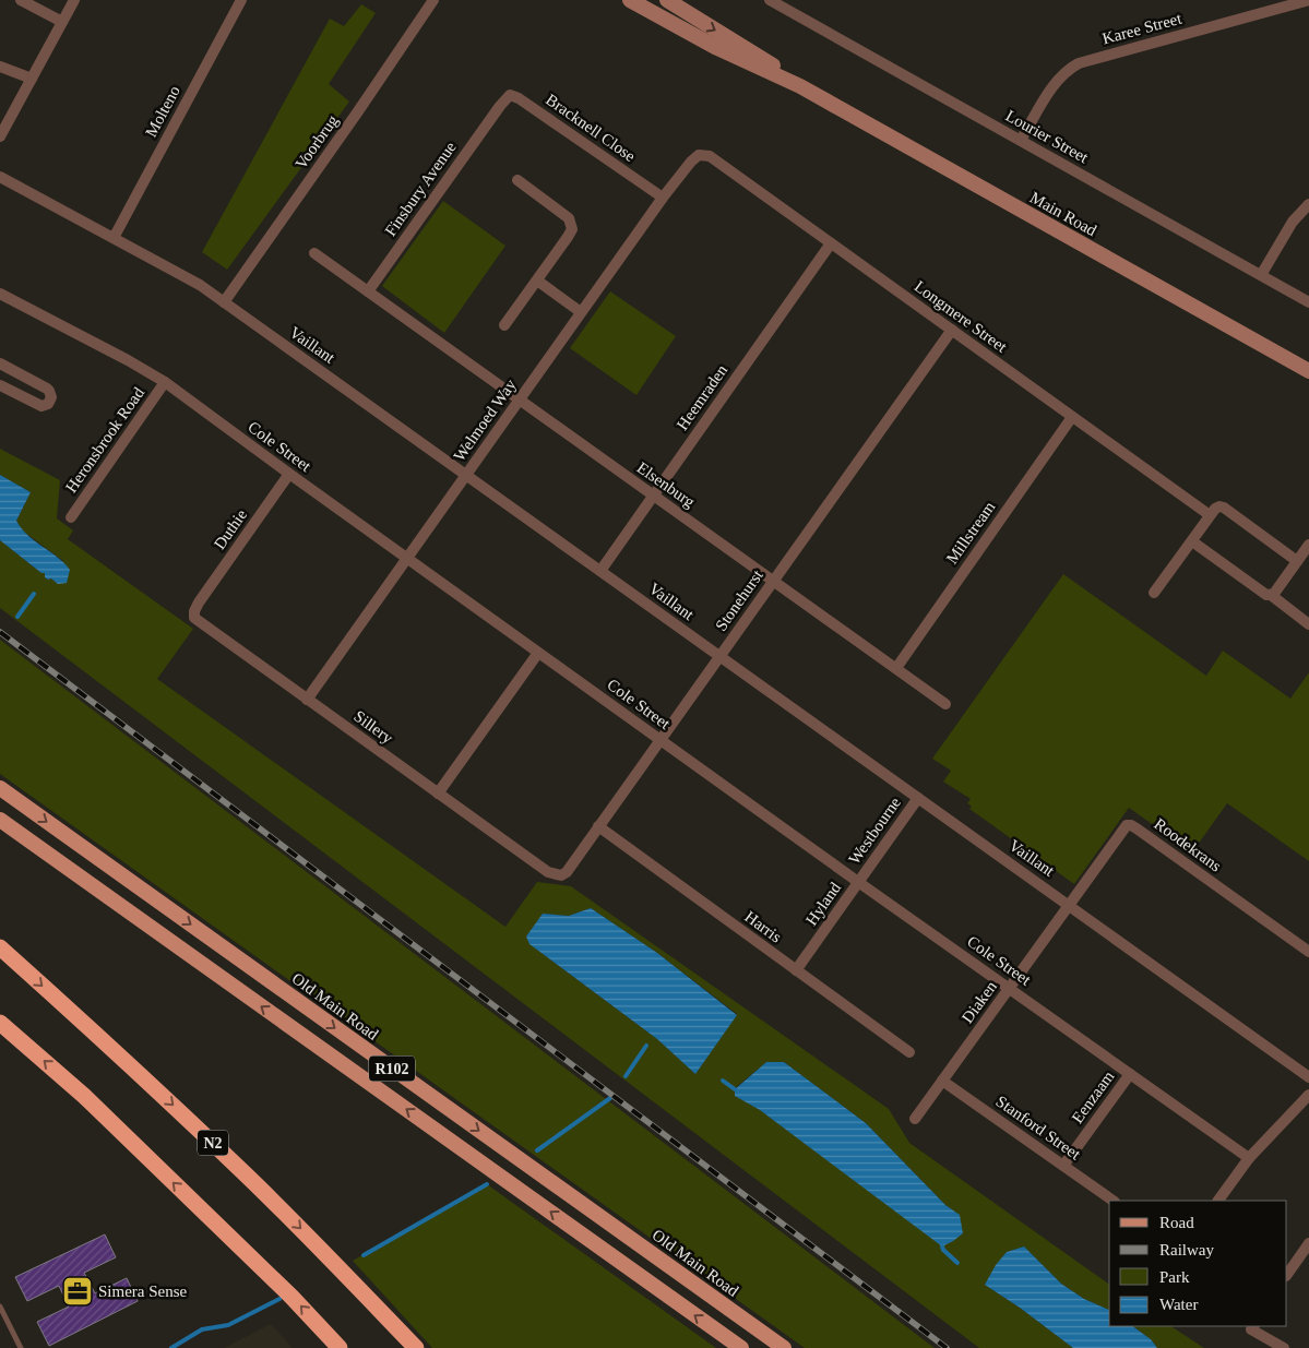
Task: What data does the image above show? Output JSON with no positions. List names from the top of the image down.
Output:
{
  "streets": {
    "highway": ["N2"],
    "main road": ["Main Road", "Old Main Road", "R102"],
    "street": [
      "Karee Street",
      "Molteno",
      "Bracknell Close",
      "Lourier Street",
      "Voorbrug",
      "Finsbury Avenue",
      "Longmere Street",
      "Vaillant",
      "Heemraden",
      "Welmoed Way",
      "Heronsbrook Road",
      "Cole Street",
      "Elsenburg",
      "Duthie",
      "Millstream",
      "Stonehurst",
      "Sillery",
      "Westbourne",
      "Roodekrans",
      "Hyland",
      "Harris",
      "Diaken",
      "Eenzaam",
      "Stanford Street"
    ]
  },
  "crossings": [
    ["Karee Street", "Lourier Street"],
    ["Molteno", "Vaillant"],
    ["Bracknell Close", "Finsbury Avenue"],
    ["Bracknell Close", "Welmoed Way"],
    ["Voorbrug", "Vaillant"],
    ["Finsbury Avenue", "Elsenburg"],
    ["Longmere Street", "Heemraden"],
    ["Longmere Street", "Welmoed Way"],
    ["Longmere Street", "Millstream"],
    ["Longmere Street", "Stonehurst"],
    ["Vaillant", "Heemraden"],
    ["Vaillant", "Welmoed Way"],
    ["Vaillant", "Stonehurst"],
    ["Vaillant", "Westbourne"],
    ["Vaillant", "Roodekrans"],
    ["Vaillant", "Diaken"],
    ["Heemraden", "Elsenburg"],
    ["Welmoed Way", "Cole Street"],
    ["Welmoed Way", "Elsenburg"],
    ["Welmoed Way", "Sillery"],
    ["Heronsbrook Road", "Cole Street"],
    ["Cole Street", "Duthie"],
    ["Cole Street", "Stonehurst"],
    ["Cole Street", "Westbourne"],
    ["Cole Street", "Hyland"],
    ["Cole Street", "Diaken"],
    ["Cole Street", "Eenzaam"],
    ["Elsenburg", "Millstream"],
    ["Elsenburg", "Stonehurst"],
    ["Duthie", "Sillery"],
    ["Stonehurst", "Sillery"],
    ["Stonehurst", "Harris"],
    ["Westbourne", "Hyland"],
    ["Roodekrans", "Diaken"],
    ["Hyland", "Harris"],
    ["Diaken", "Stanford Street"],
    ["Eenzaam", "Stanford Street"]
  ],
  "places": {
    "office": ["Simera Sense"]
  },
  "legend": [
    "Road",
    "Railway",
    "Park",
    "Water"
  ]
}
